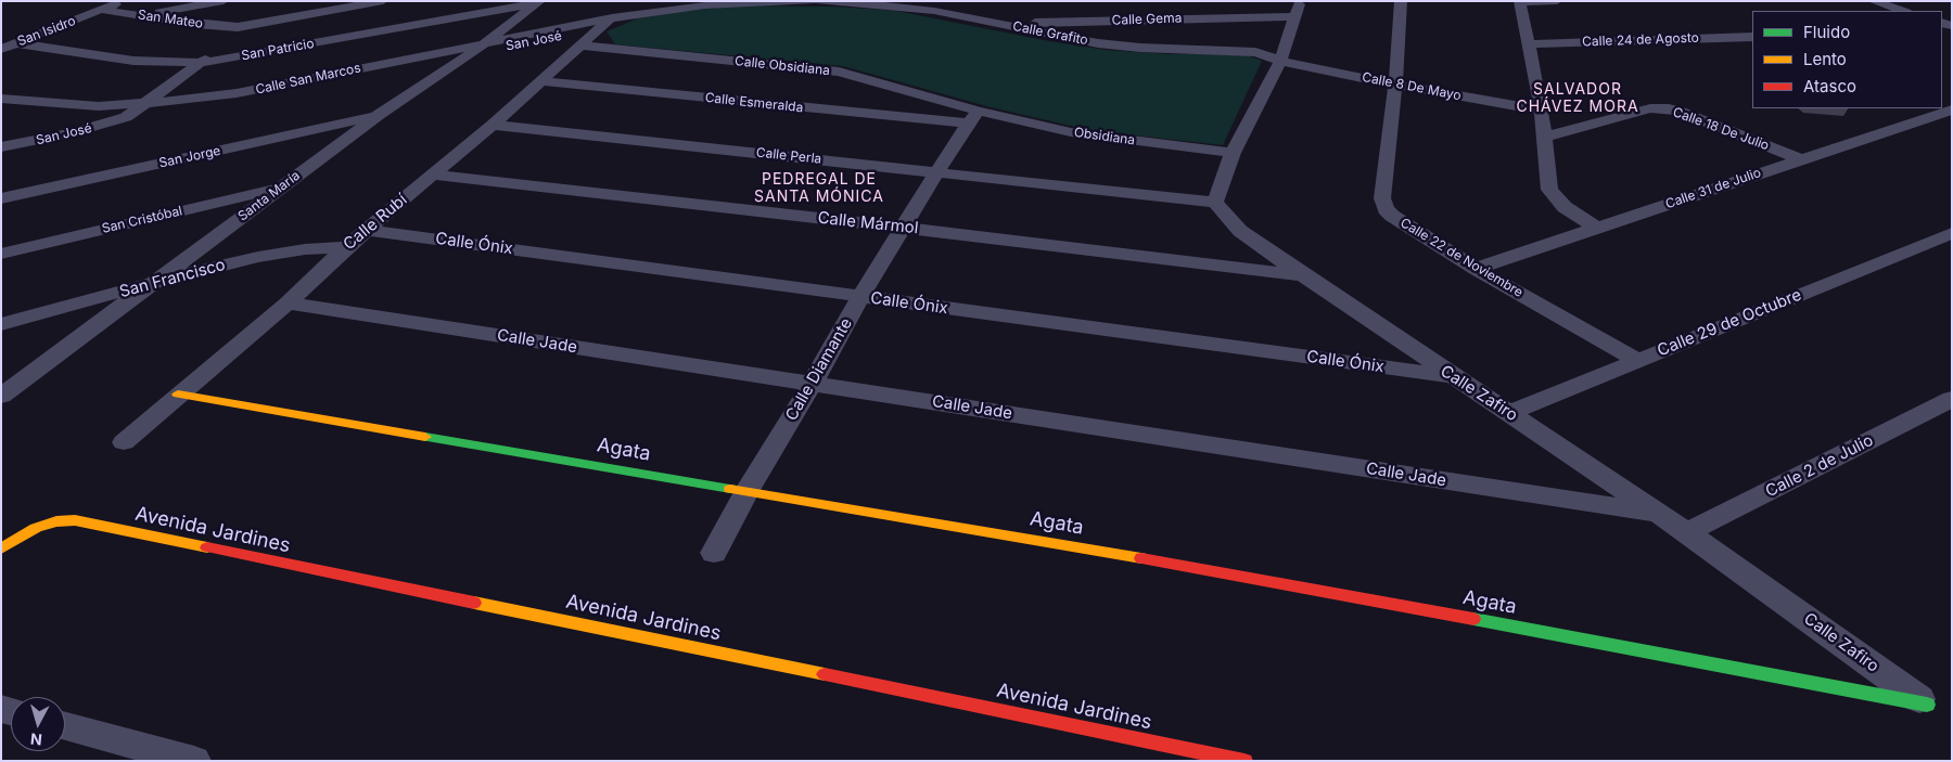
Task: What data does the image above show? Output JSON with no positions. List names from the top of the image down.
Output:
{
  "streets": {
    "street": [
      "San Mateo",
      "Calle Gema",
      "San Isidro",
      "Calle Grafito",
      "Calle 24 de Agosto",
      "San José",
      "San Patricio",
      "Calle Obsidiana",
      "Calle San Marcos",
      "Calle 8 De Mayo",
      "Calle Esmeralda",
      "Calle 18 De Julio",
      "Obsidiana",
      "Calle Perla",
      "San Jorge",
      "Calle 31 de Julio",
      "Santa María",
      "San Cristóbal",
      "Calle Rubí",
      "Calle Mármol",
      "Calle Ónix",
      "Calle 22 de Noviembre",
      "San Francisco",
      "Calle 29 de Octubre",
      "Calle Jade",
      "Calle Diamante",
      "Calle Zafiro",
      "Agata",
      "Calle 2 de Julio",
      "Avenida Jardines"
    ]
  },
  "crossings": [
    ["San Mateo", "San Isidro"],
    ["Calle Gema", "Calle Grafito"],
    ["San Isidro", "San Patricio"],
    ["Calle Grafito", "Calle 8 De Mayo"],
    ["San José", "Calle San Marcos"],
    ["San Patricio", "Santa María"],
    ["Calle Obsidiana", "Calle Esmeralda"],
    ["Calle Obsidiana", "Obsidiana"],
    ["Calle Obsidiana", "Calle Rubí"],
    ["Calle Obsidiana", "Calle Diamante"],
    ["Calle San Marcos", "Santa María"],
    ["Calle San Marcos", "Calle Rubí"],
    ["Calle 8 De Mayo", "Calle 22 de Noviembre"],
    ["Calle Esmeralda", "Obsidiana"],
    ["Calle Esmeralda", "Calle Rubí"],
    ["Calle Esmeralda", "Calle Diamante"],
    ["Calle 18 De Julio", "Calle 31 de Julio"],
    ["Obsidiana", "Calle Diamante"],
    ["Calle Perla", "Calle Rubí"],
    ["Calle Perla", "Calle Diamante"],
    ["Calle Perla", "Calle Zafiro"],
    ["San Jorge", "Santa María"],
    ["Calle 31 de Julio", "Calle 22 de Noviembre"],
    ["Santa María", "San Cristóbal"],
    ["Santa María", "San Francisco"],
    ["Calle Rubí", "Calle Mármol"],
    ["Calle Rubí", "Calle Ónix"],
    ["Calle Rubí", "San Francisco"],
    ["Calle Rubí", "Calle Jade"],
    ["Calle Rubí", "Agata"],
    ["Calle Mármol", "Calle Diamante"],
    ["Calle Mármol", "Calle Zafiro"],
    ["Calle Ónix", "Calle Diamante"],
    ["Calle Ónix", "Calle Zafiro"],
    ["Calle 22 de Noviembre", "Calle 29 de Octubre"],
    ["Calle 29 de Octubre", "Calle Zafiro"],
    ["Calle Jade", "Calle Diamante"],
    ["Calle Jade", "Calle Zafiro"],
    ["Calle Diamante", "Agata"],
    ["Calle Zafiro", "Agata"],
    ["Calle Zafiro", "Calle 2 de Julio"]
  ],
  "districts": ["SALVADOR CHÁVEZ MORA", "PEDREGAL DE SANTA MÓNICA"],
  "legend": ["Fluido", "Lento", "Atasco"],
  "north": "bottom"
}
